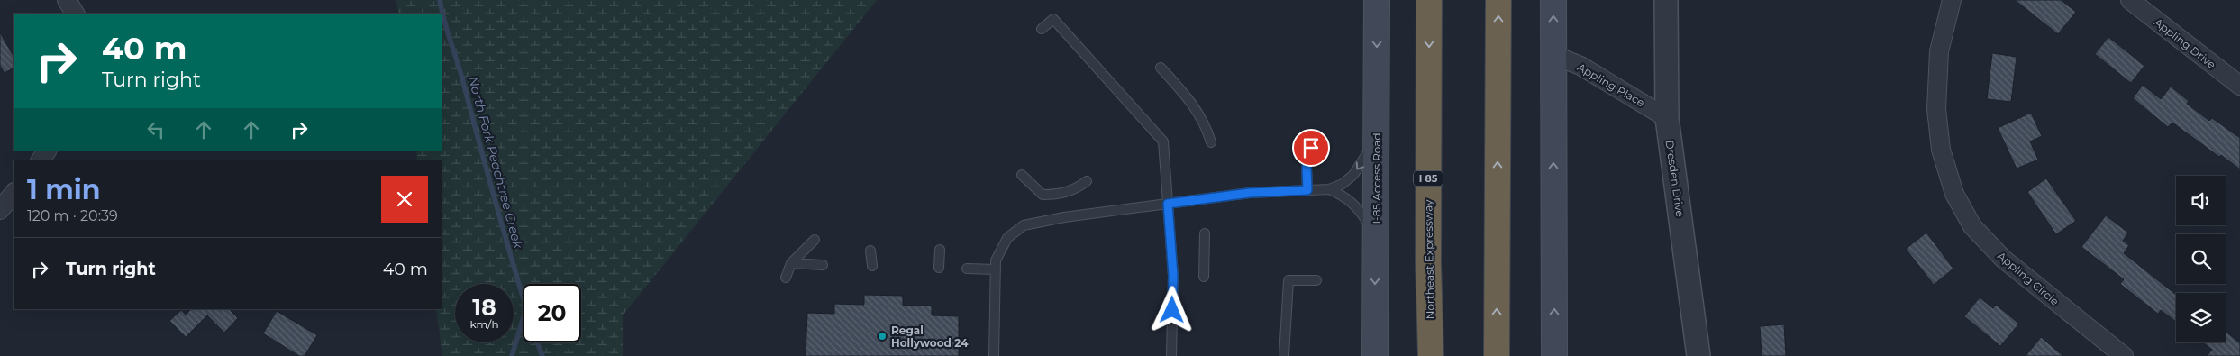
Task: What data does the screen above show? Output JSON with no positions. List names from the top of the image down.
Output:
{
  "streets": {
    "highway": ["I 85", "Northeast Expressway"],
    "main road": ["I-85 Access Road"],
    "street": [
      "Appling Drive",
      "Appling Place",
      "Dresden Drive",
      "Appling Circle"
    ]
  },
  "crossings": [
    ["Appling Place", "Dresden Drive"]
  ],
  "water": ["North Fork Peachtree Creek"],
  "places": ["Regal Hollywood 24"],
  "page": {
    "turn": ["40 m", "Turn right"],
    "heading": ["1 min", "120 m · 20:39"],
    "list": [
      {
        "name": "Turn right",
        "value": "40 m"
      }
    ],
    "speed": "18 km/h",
    "limit": "20"
  }
}
